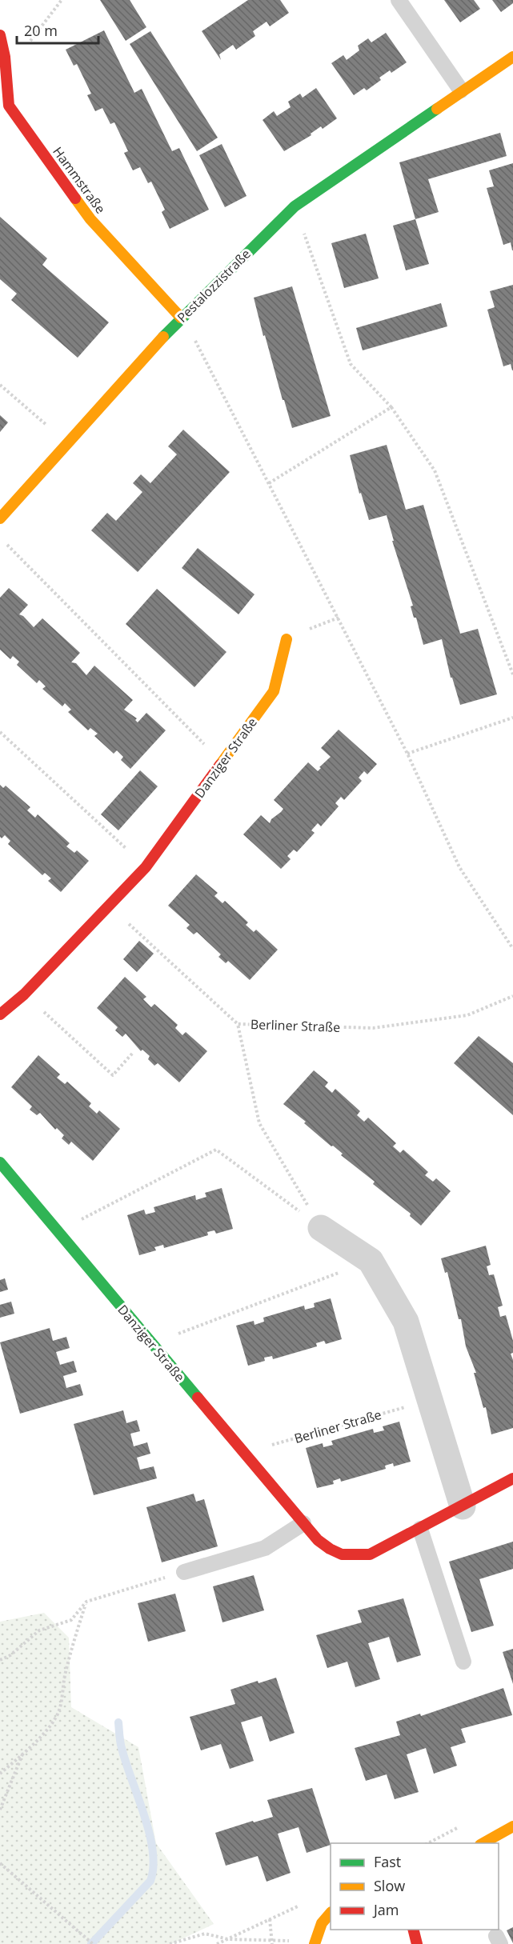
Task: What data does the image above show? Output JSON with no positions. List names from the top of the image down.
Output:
{
  "streets": {
    "street": ["Hammstraße", "Pestalozzistraße", "Danziger Straße"],
    "path": ["Berliner Straße"]
  },
  "crossings": [
    ["Hammstraße", "Pestalozzistraße"],
    ["Danziger Straße", "Berliner Straße"]
  ],
  "legend": ["Fast", "Slow", "Jam"],
  "scale_bar": "20 m"
}
